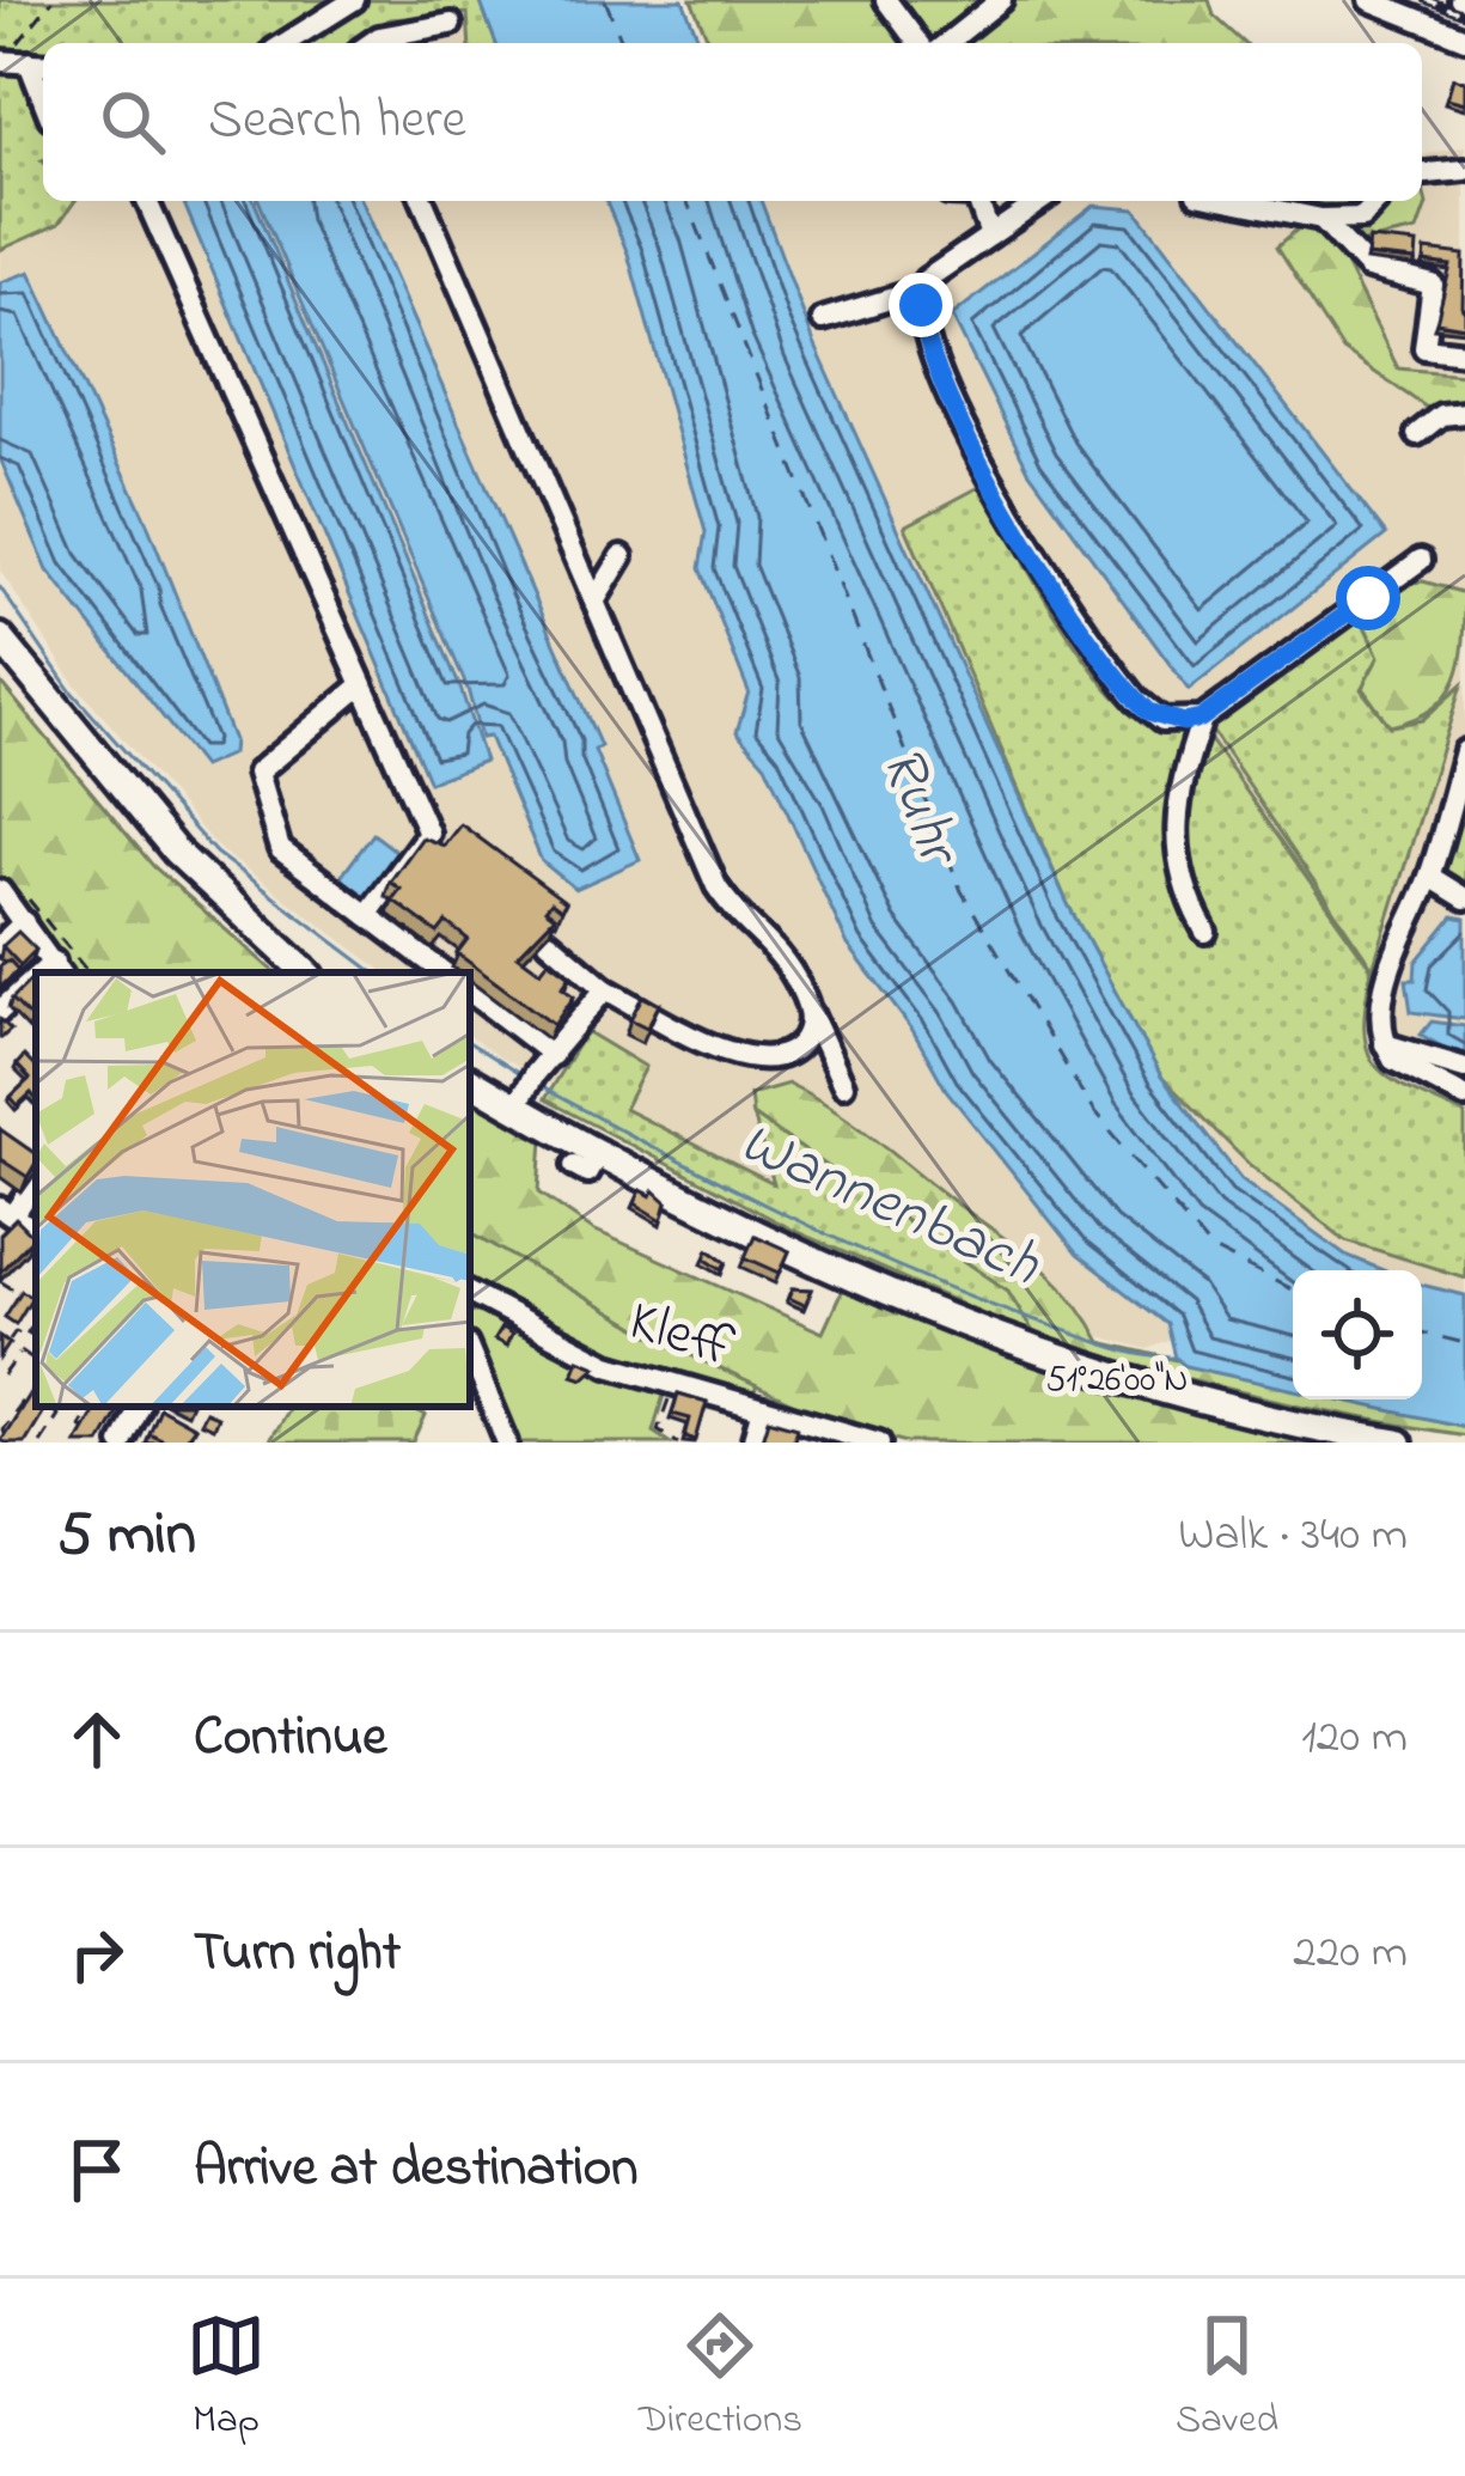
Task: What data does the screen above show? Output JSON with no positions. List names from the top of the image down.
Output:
{
  "streets": {
    "street": ["Kleff"]
  },
  "water": ["Ruhr", "Wannenbach"],
  "page": {
    "search": "Search here",
    "heading": ["5 min", "Walk · 340 m"],
    "list": [
      ["Continue", "120 m"],
      ["Turn right", "220 m"],
      "Arrive at destination"
    ],
    "nav": ["Map", "Directions", "Saved"]
  },
  "coordinates": ["51°26'00\"N"]
}
